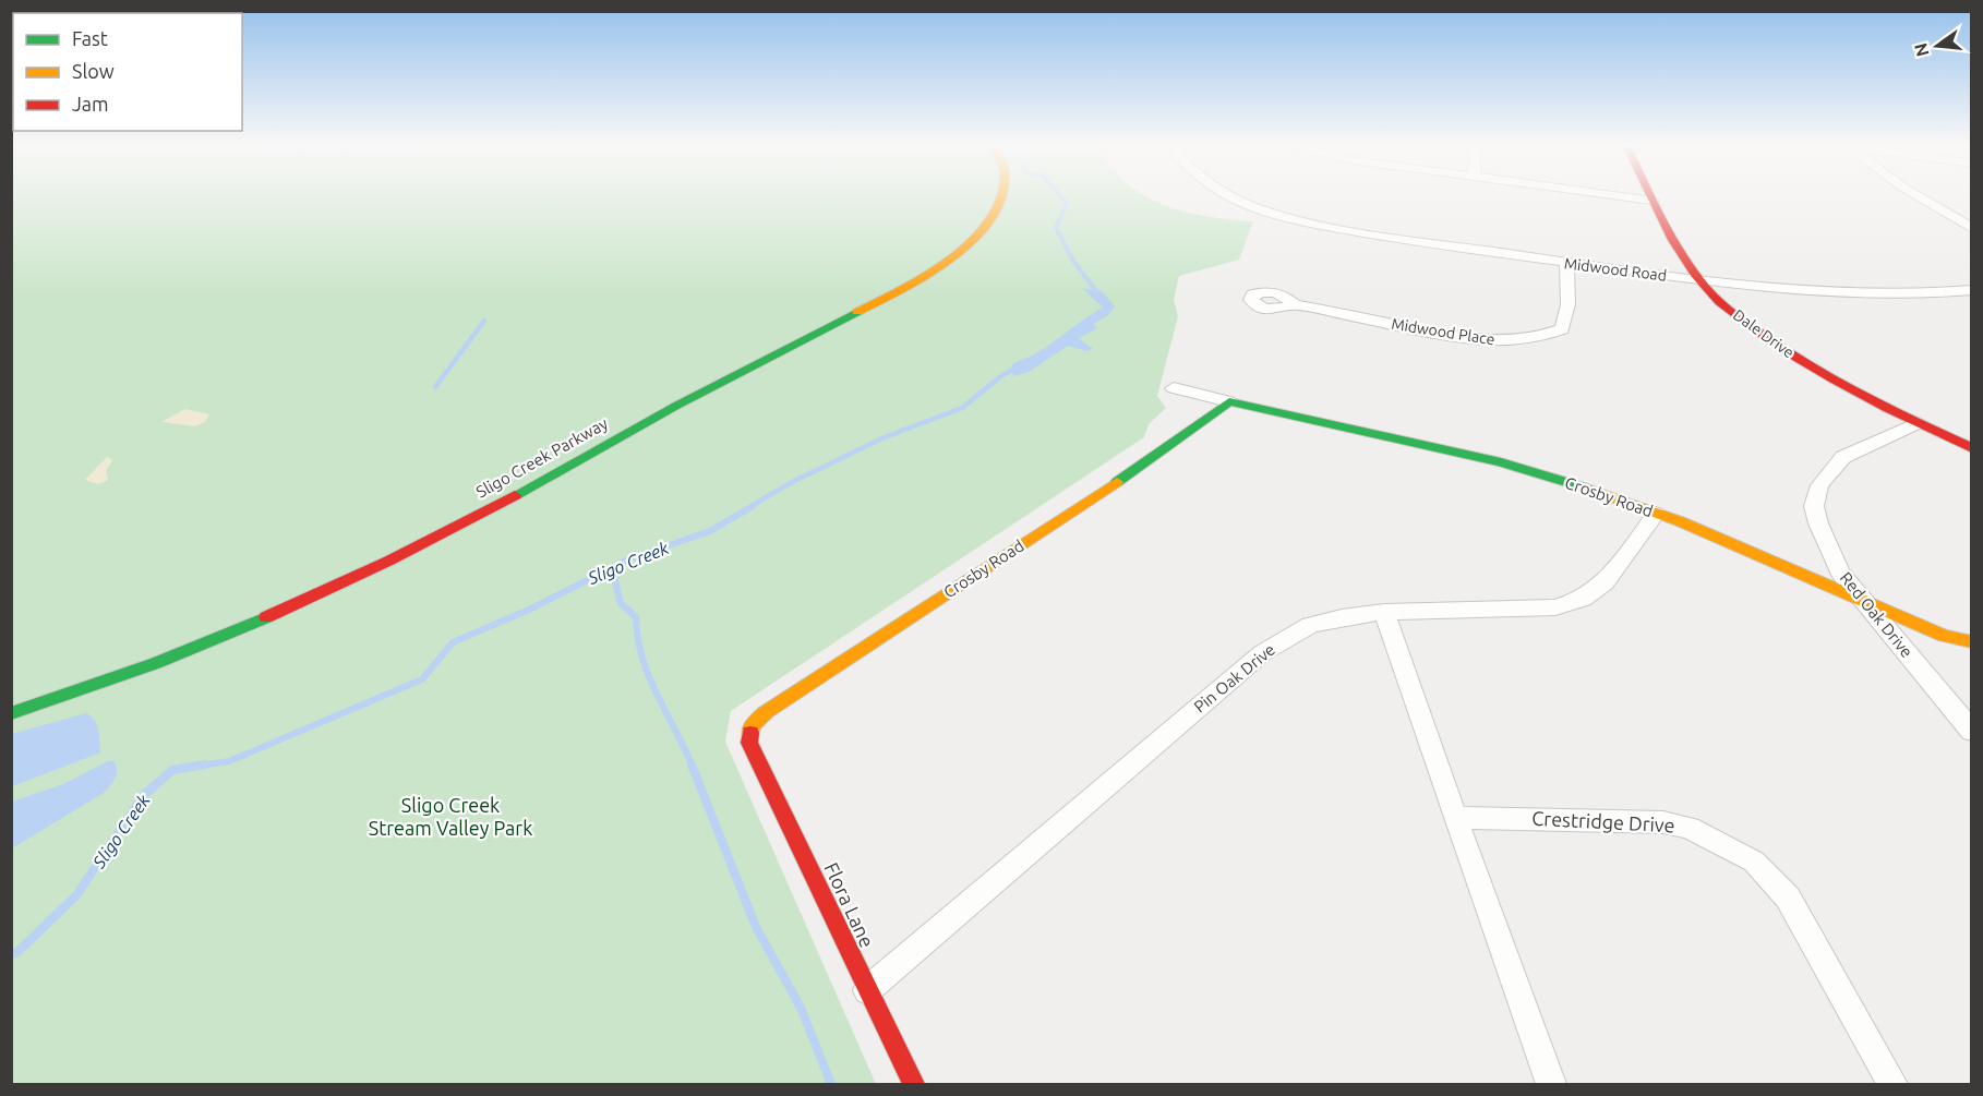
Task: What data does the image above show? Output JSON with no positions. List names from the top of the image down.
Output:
{
  "streets": {
    "street": [
      "Midwood Road",
      "Midwood Place",
      "Dale Drive",
      "Sligo Creek Parkway",
      "Crosby Road",
      "Red Oak Drive",
      "Pin Oak Drive",
      "Crestridge Drive",
      "Flora Lane"
    ]
  },
  "crossings": [
    ["Midwood Road", "Midwood Place"],
    ["Midwood Road", "Dale Drive"],
    ["Dale Drive", "Red Oak Drive"],
    ["Crosby Road", "Red Oak Drive"],
    ["Crosby Road", "Pin Oak Drive"],
    ["Crosby Road", "Flora Lane"],
    ["Pin Oak Drive", "Flora Lane"]
  ],
  "water": ["Sligo Creek"],
  "parks": ["Sligo Creek Stream Valley Park"],
  "legend": ["Fast", "Slow", "Jam"],
  "north": "left"
}
